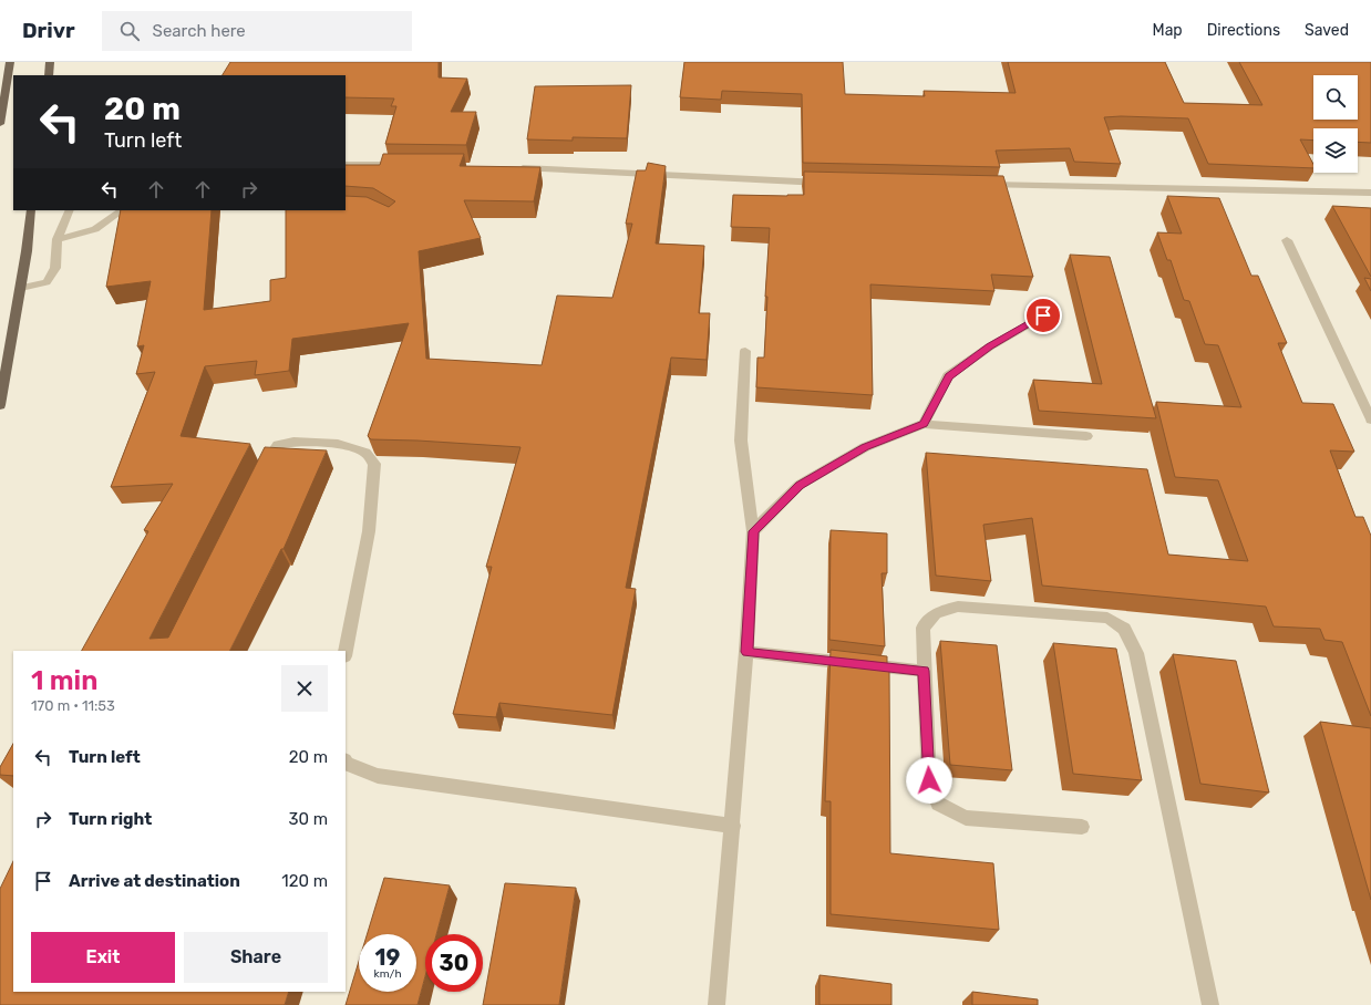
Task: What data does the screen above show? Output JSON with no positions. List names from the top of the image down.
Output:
{
  "page": {
    "header": "Drivr",
    "search": "Search here",
    "nav": ["Map", "Directions", "Saved"],
    "turn": ["20 m", "Turn left"],
    "heading": ["1 min", "170 m · 11:53"],
    "list": [
      {
        "name": "Turn left",
        "value": "20 m"
      },
      {
        "name": "Turn right",
        "value": "30 m"
      },
      {
        "name": "Arrive at destination",
        "value": "120 m"
      }
    ],
    "buttons": ["Exit", "Share"],
    "speed": "19 km/h",
    "limit": "30"
  }
}
